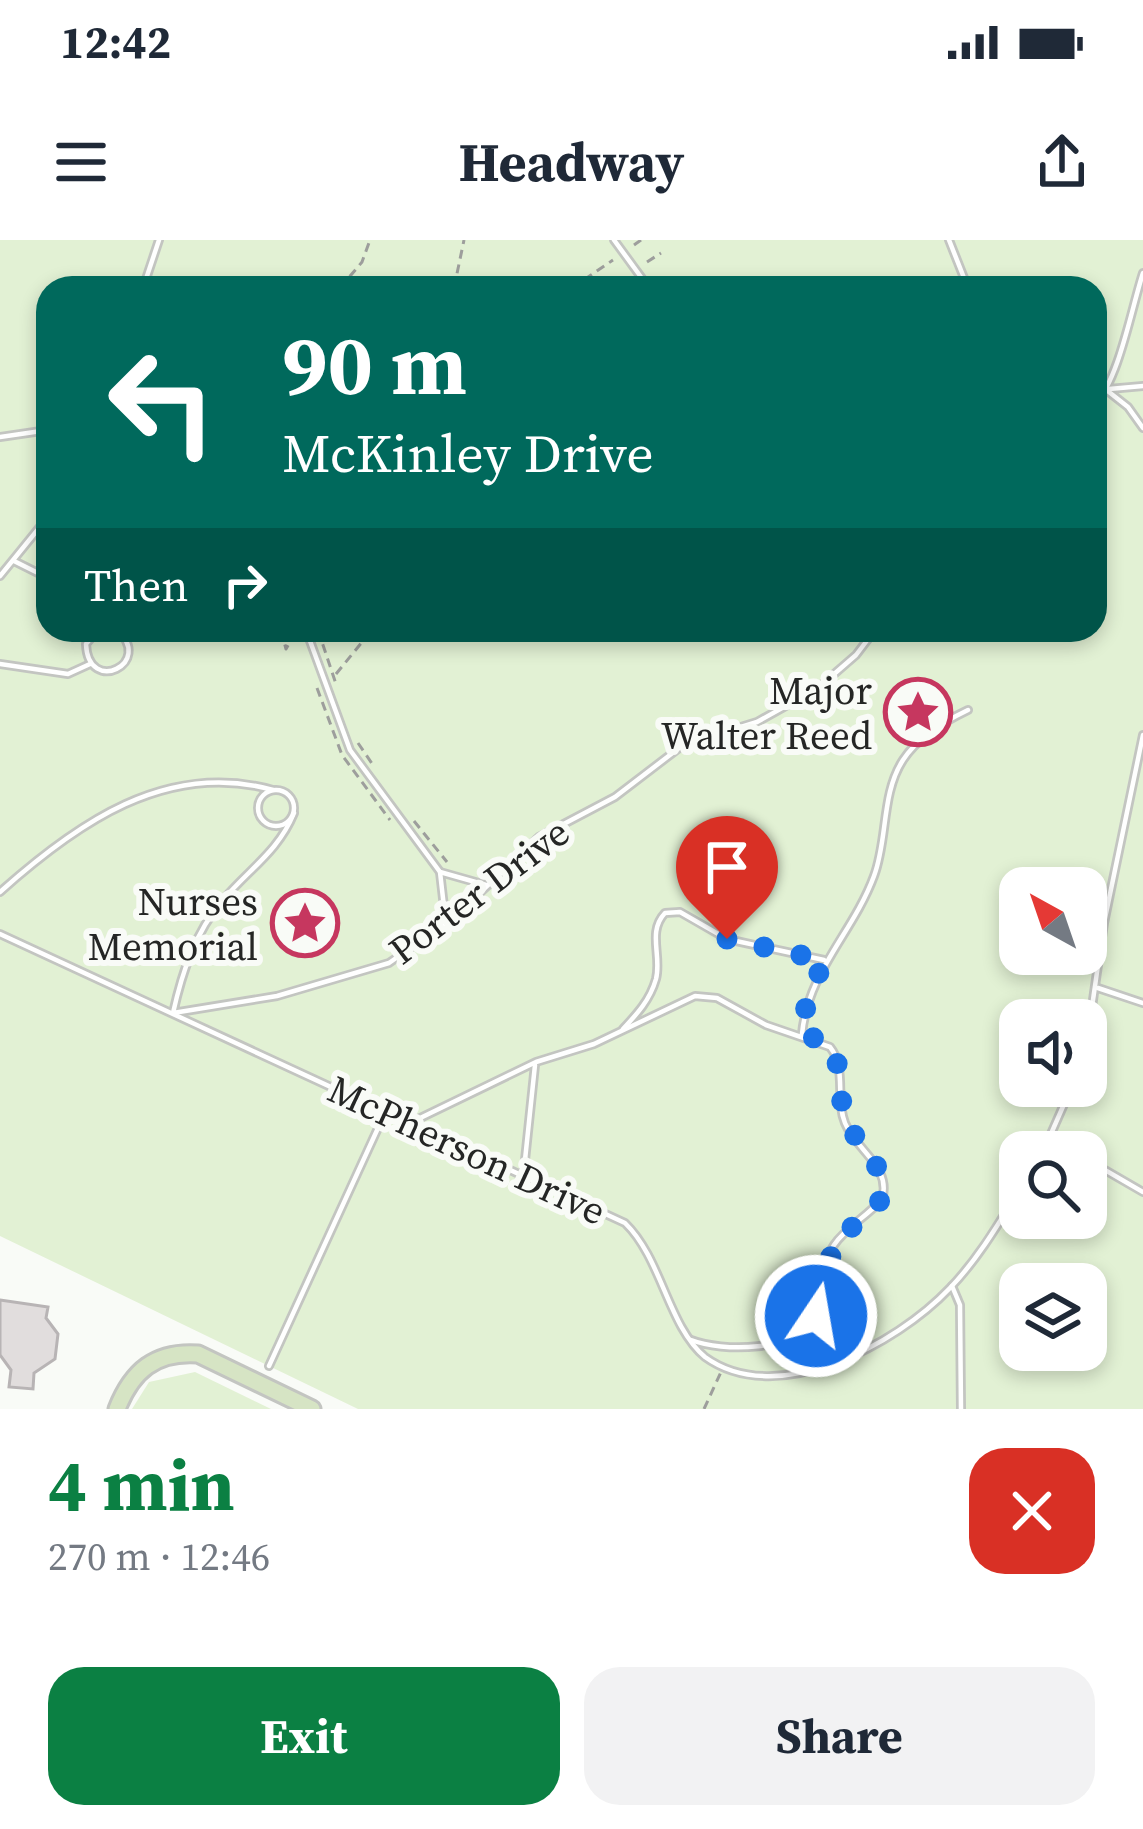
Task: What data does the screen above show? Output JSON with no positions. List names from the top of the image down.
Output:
{
  "streets": {
    "lane": ["Porter Drive", "McPherson Drive"]
  },
  "crossings": [
    ["Porter Drive", "McPherson Drive"]
  ],
  "places": {
    "place": ["Major Walter Reed", "Nurses Memorial"]
  },
  "north": "top left",
  "page": {
    "status": "12:42",
    "header": "Headway",
    "turn": ["90 m", "McKinley Drive"],
    "then": "Then",
    "heading": ["4 min", "270 m · 12:46"],
    "buttons": ["Exit", "Share"]
  }
}
